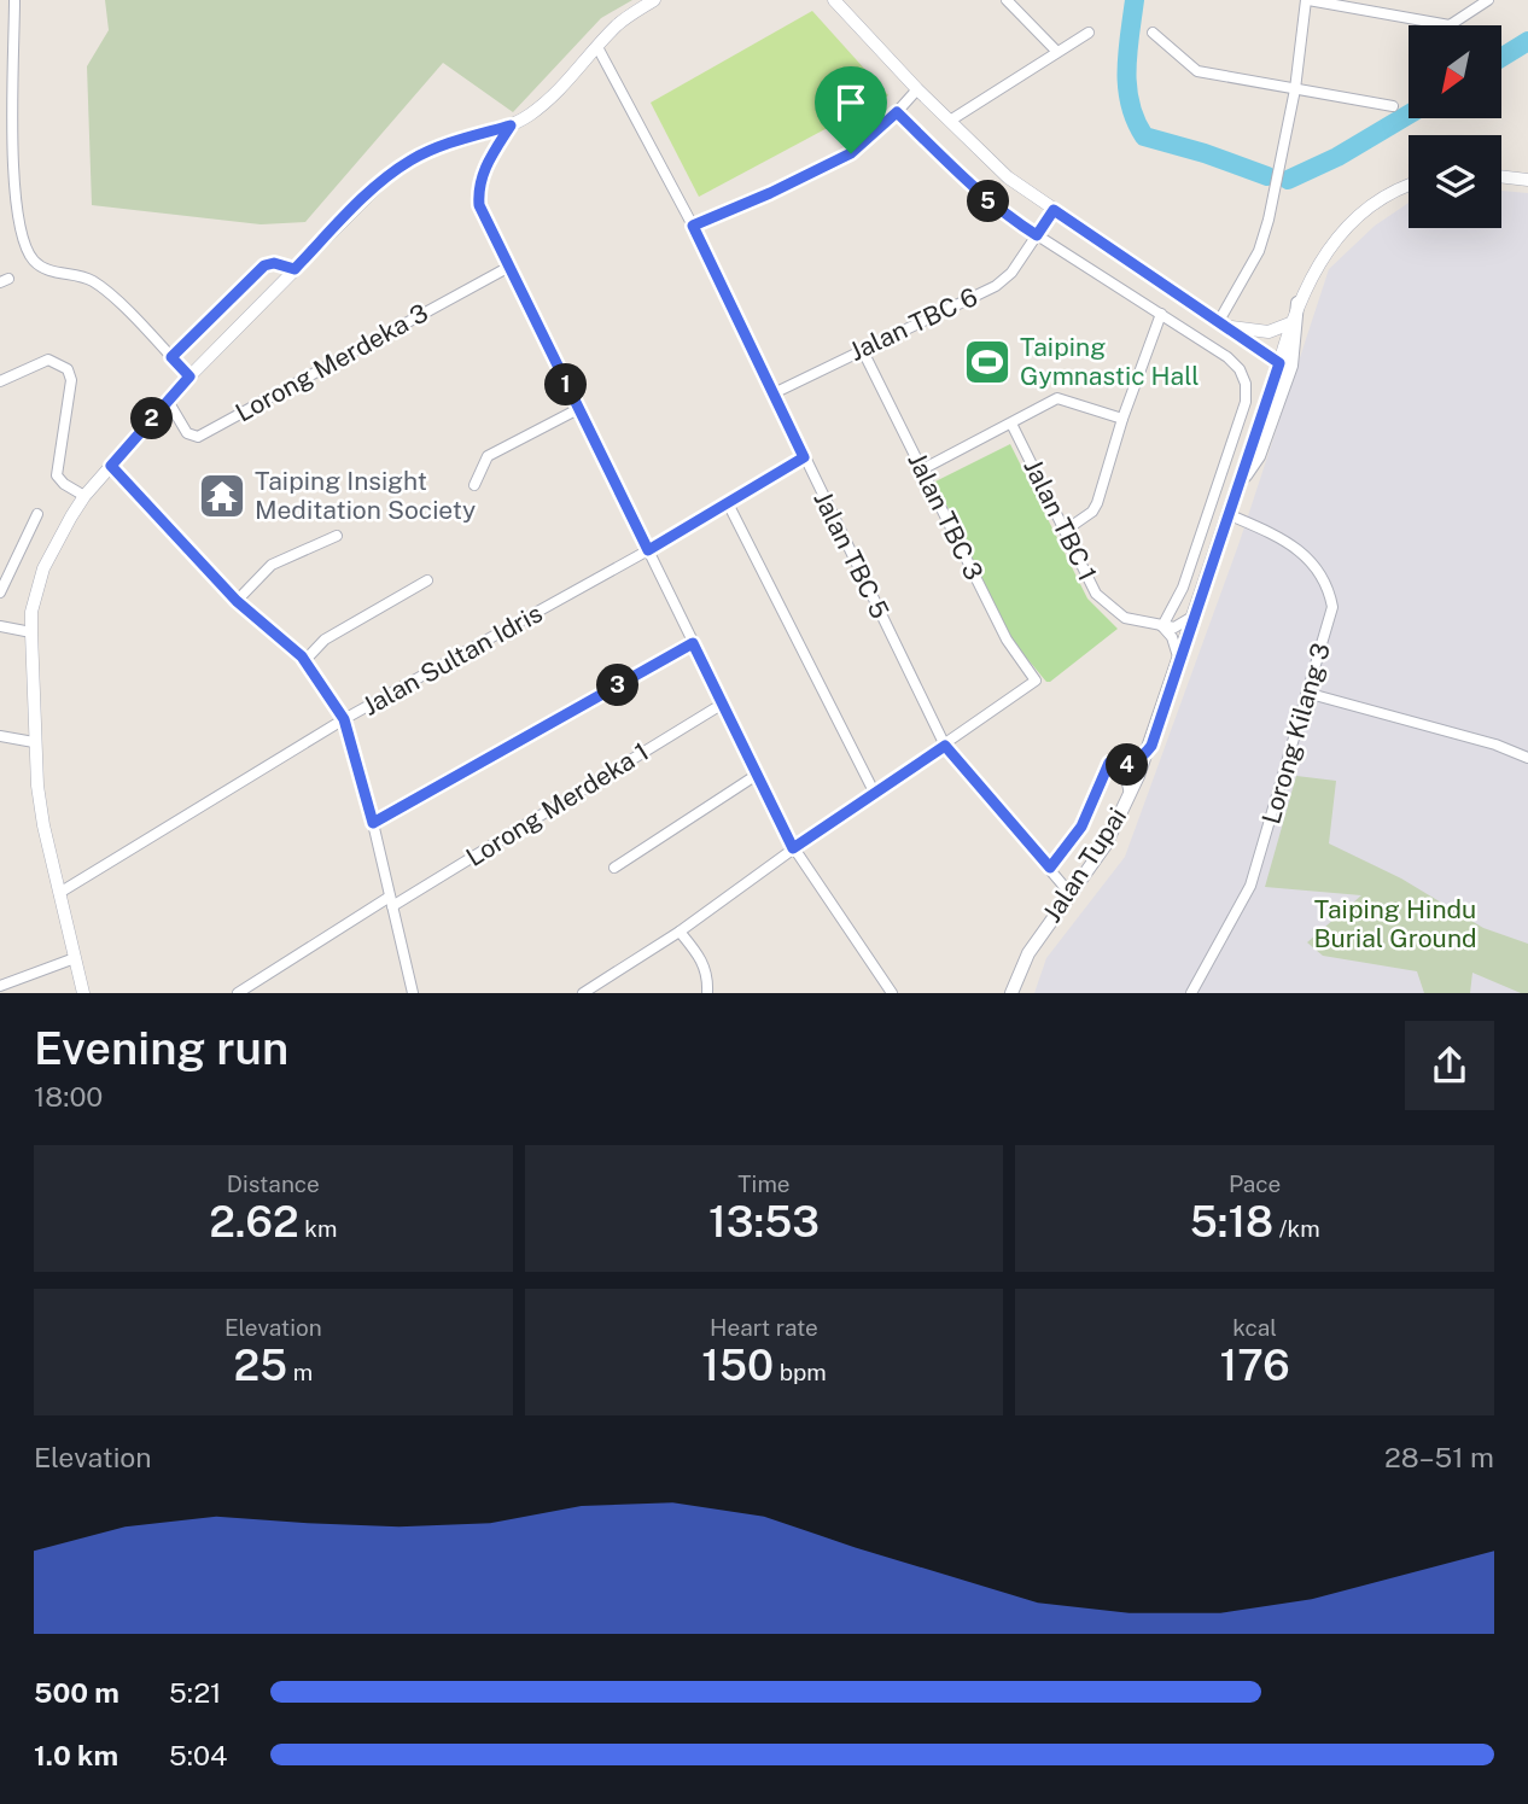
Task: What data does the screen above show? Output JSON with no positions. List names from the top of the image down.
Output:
{
  "streets": {
    "main road": ["Jalan Tupai"],
    "street": [
      "Jalan TBC 6",
      "Lorong Merdeka 3",
      "Jalan TBC 3",
      "Jalan TBC 1",
      "Jalan TBC 5",
      "Jalan Sultan Idris",
      "Lorong Kilang 3",
      "Lorong Merdeka 1"
    ]
  },
  "crossings": [
    ["Jalan TBC 6", "Jalan TBC 3"],
    ["Jalan TBC 6", "Jalan TBC 5"],
    ["Jalan TBC 3", "Jalan TBC 5"],
    ["Jalan TBC 5", "Jalan Sultan Idris"],
    ["Jalan TBC 5", "Jalan Tupai"],
    ["Lorong Kilang 3", "Jalan Tupai"]
  ],
  "parks": ["Taiping Hindu Burial Ground"],
  "places": {
    "sports": ["Taiping Gymnastic Hall"],
    "temple": ["Taiping Insight Meditation Society"]
  },
  "north": "bottom left",
  "page": {
    "pins": [
      "5",
      "1",
      "2",
      "3",
      "4"
    ],
    "heading": ["Evening run", "18:00"],
    "stats": [
      ["Distance", "2.62 km"],
      ["Time", "13:53"],
      ["Pace", "5:18 /km"],
      ["Elevation", "25 m"],
      ["Heart rate", "150 bpm"],
      ["kcal", "176"]
    ],
    "chart": ["Elevation", "28–51 m"],
    "list": [
      {
        "name": "500 m",
        "note": "5:21"
      },
      {
        "name": "1.0 km",
        "note": "5:04"
      }
    ]
  }
}
